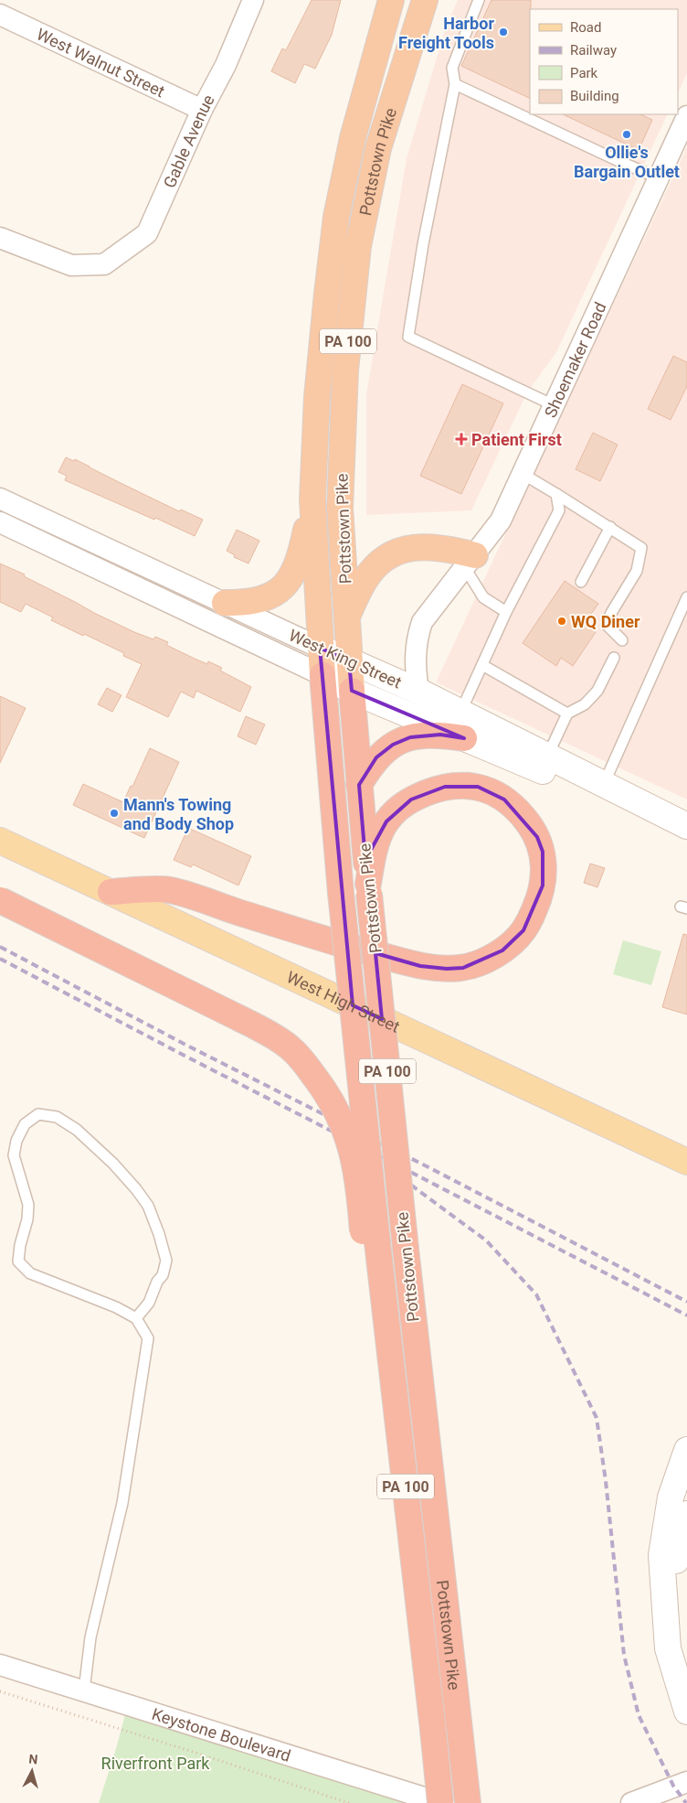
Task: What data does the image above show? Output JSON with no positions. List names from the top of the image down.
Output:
{
  "streets": {
    "highway": ["Pottstown Pike", "PA 100"],
    "main road": ["West King Street", "West High Street"],
    "street": [
      "West Walnut Street",
      "Gable Avenue",
      "Shoemaker Road",
      "Keystone Boulevard"
    ]
  },
  "crossings": [
    ["West Walnut Street", "Gable Avenue"],
    ["Pottstown Pike", "West King Street"],
    ["Pottstown Pike", "Keystone Boulevard"],
    ["Shoemaker Road", "West King Street"]
  ],
  "parks": ["Riverfront Park"],
  "places": {
    "other": [
      "Harbor Freight Tools",
      "Ollie's Bargain Outlet",
      "WQ Diner",
      "Mann's Towing and Body Shop"
    ],
    "health": ["Patient First"]
  },
  "legend": [
    "Road",
    "Railway",
    "Park",
    "Building"
  ],
  "north": "top"
}
